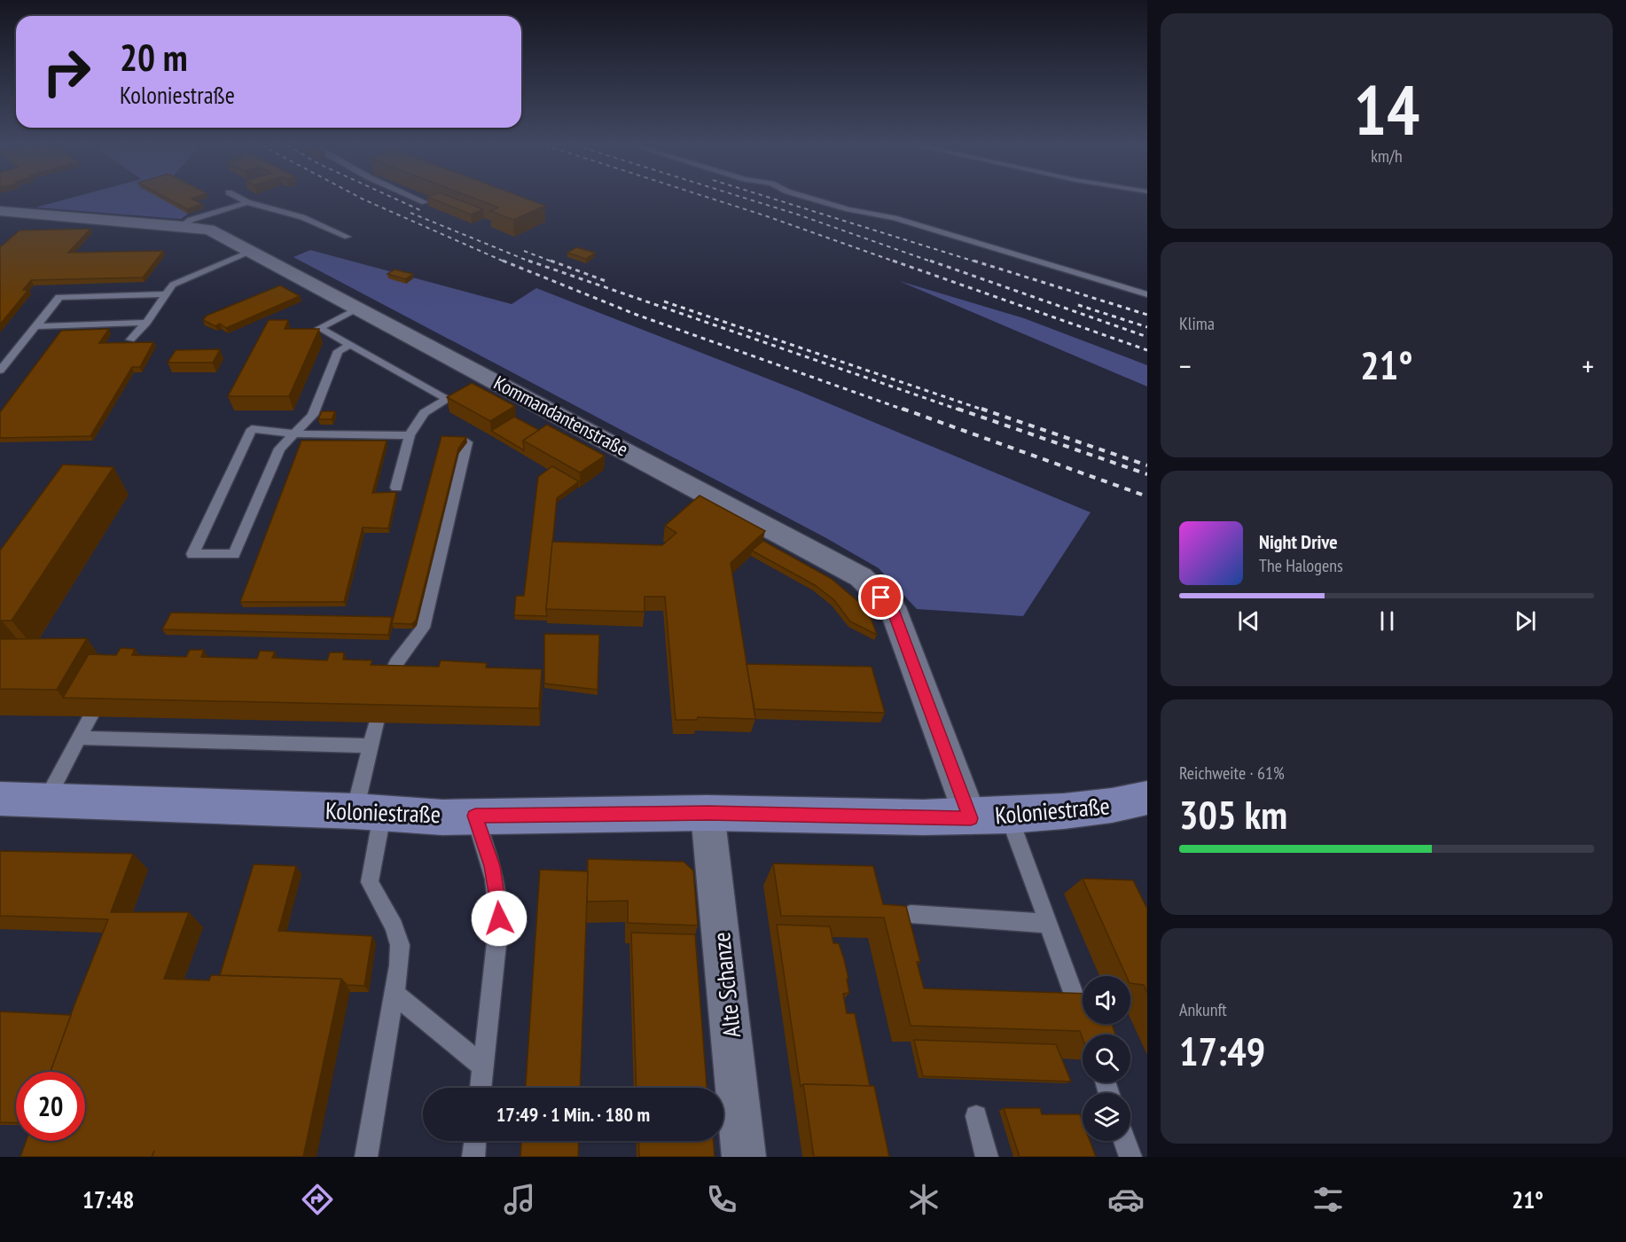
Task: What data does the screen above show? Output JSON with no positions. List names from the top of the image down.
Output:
{
  "streets": {
    "main road": ["Koloniestraße"],
    "street": ["Kommandantenstraße", "Alte Schanze"]
  },
  "crossings": [
    ["Kommandantenstraße", "Koloniestraße"],
    ["Koloniestraße", "Alte Schanze"]
  ],
  "page": {
    "tile": [
      ["14", "km/h"],
      "Klima",
      ["Reichweite · 61%", "305 km"],
      ["Ankunft", "17:49"]
    ],
    "turn": ["20 m", "Koloniestraße"],
    "heat": ["−", "21°", "+"],
    "song": ["Night Drive", "The Halogens"],
    "limit": "20",
    "trip": "17:49 · 1 Min. · 180 m",
    "tabs": ["17:48", "21°"]
  }
}
